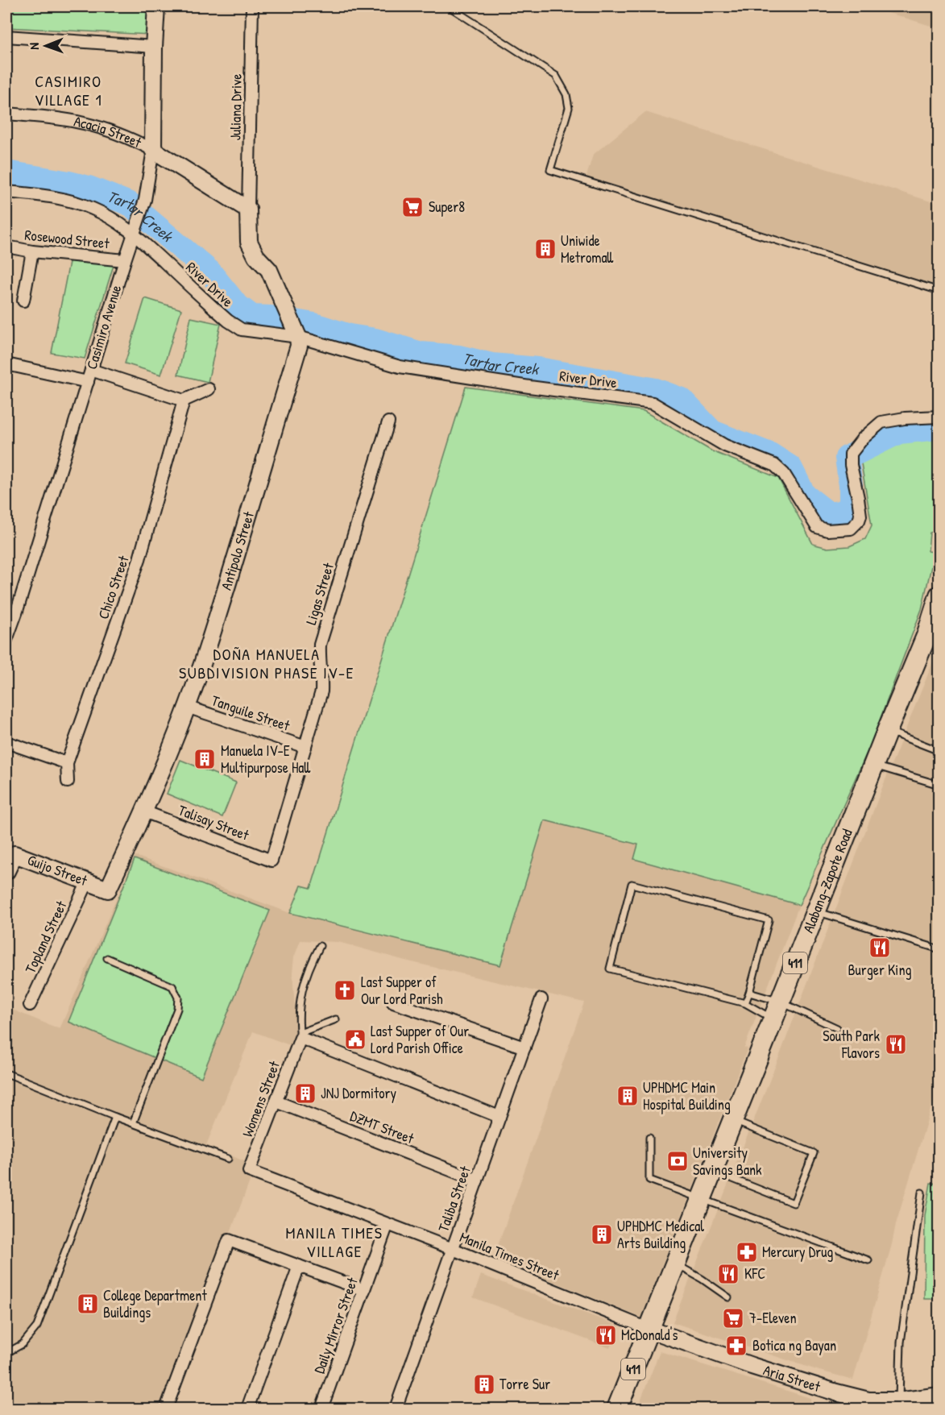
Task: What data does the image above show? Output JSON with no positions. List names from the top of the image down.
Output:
{
  "streets": {
    "highway": ["Alabang-Zapote Road", "411"],
    "street": [
      "Juliana Drive",
      "Acacia Street",
      "Rosewood Street",
      "River Drive",
      "Casimiro Avenue",
      "Antipolo Street",
      "Chico Street",
      "Ligas Street",
      "Tanguile Street",
      "Talisay Street",
      "Guijo Street",
      "Topland Street",
      "Womens Street",
      "DZMT Street",
      "Taliba Street",
      "Manila Times Street",
      "Daily Mirror Street",
      "Aria Street"
    ]
  },
  "crossings": [
    ["Juliana Drive", "Acacia Street"],
    ["Acacia Street", "Casimiro Avenue"],
    ["Rosewood Street", "Casimiro Avenue"],
    ["River Drive", "Casimiro Avenue"],
    ["River Drive", "Antipolo Street"],
    ["Antipolo Street", "Tanguile Street"],
    ["Antipolo Street", "Talisay Street"],
    ["Antipolo Street", "Guijo Street"],
    ["Ligas Street", "Tanguile Street"],
    ["Ligas Street", "Talisay Street"],
    ["Guijo Street", "Topland Street"],
    ["Alabang-Zapote Road", "Manila Times Street"],
    ["Alabang-Zapote Road", "Aria Street"],
    ["Womens Street", "DZMT Street"],
    ["Womens Street", "Manila Times Street"],
    ["DZMT Street", "Taliba Street"],
    ["Taliba Street", "Manila Times Street"],
    ["Manila Times Street", "Daily Mirror Street"],
    ["Manila Times Street", "Aria Street"]
  ],
  "districts": ["CASIMIRO VILLAGE 1", "DOÑA MANUELA SUBDIVISION PHASE IV-E", "MANILA TIMES VILLAGE"],
  "water": ["Tartar Creek"],
  "places": {
    "supermarket": ["Super8", "7-Eleven"],
    "building": [
      "Uniwide Metromall",
      "Manuela IV-E Multipurpose Hall",
      "JNJ Dormitory",
      "UPHDMC Main Hospital Building",
      "UPHDMC Medical Arts Building",
      "College Department Buildings",
      "Torre Sur"
    ],
    "restaurant": [
      "Burger King",
      "South Park Flavors",
      "KFC",
      "McDonald's"
    ],
    "church": ["Last Supper of Our Lord Parish"],
    "public building": ["Last Supper of Our Lord Parish Office"],
    "bank": ["University Savings Bank"],
    "pharmacy": ["Mercury Drug", "Botica ng Bayan"]
  },
  "north": "left"
}
